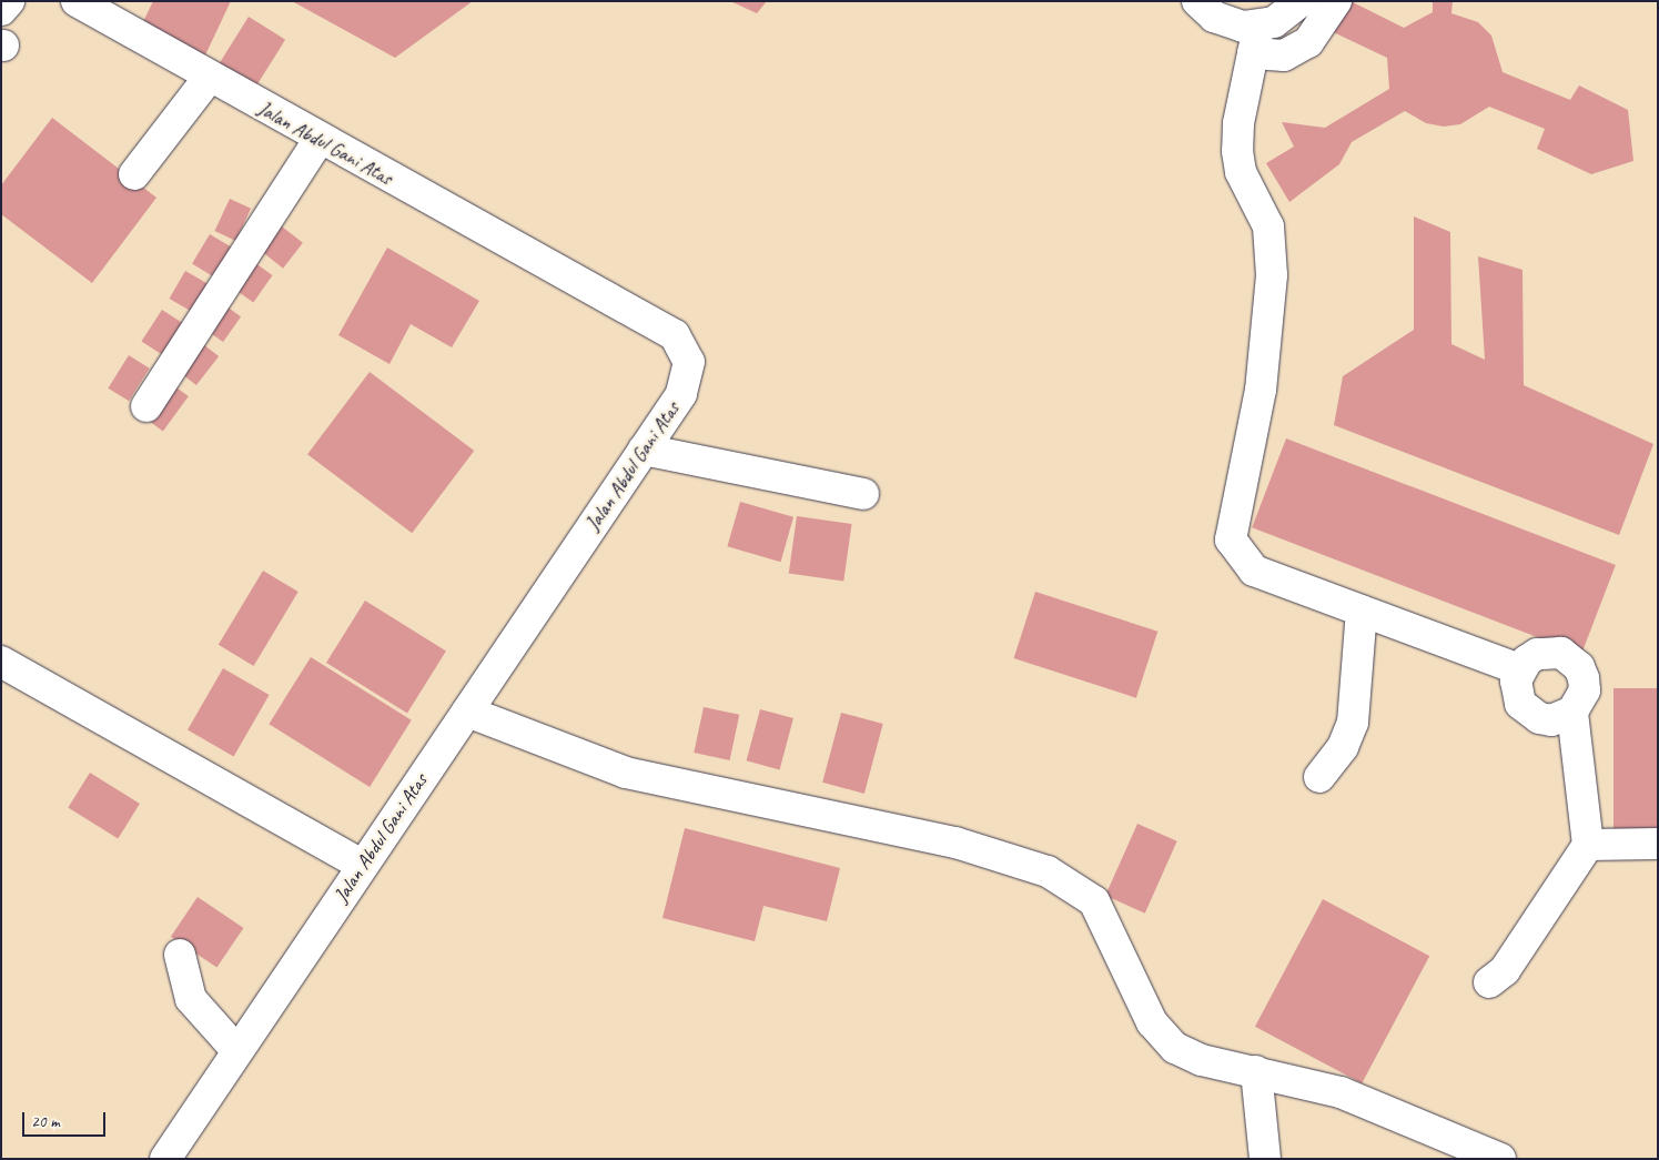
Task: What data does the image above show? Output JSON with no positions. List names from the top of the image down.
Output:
{
  "streets": {
    "street": ["Jalan Abdul Gani Atas"]
  },
  "scale_bar": "20 m"
}
